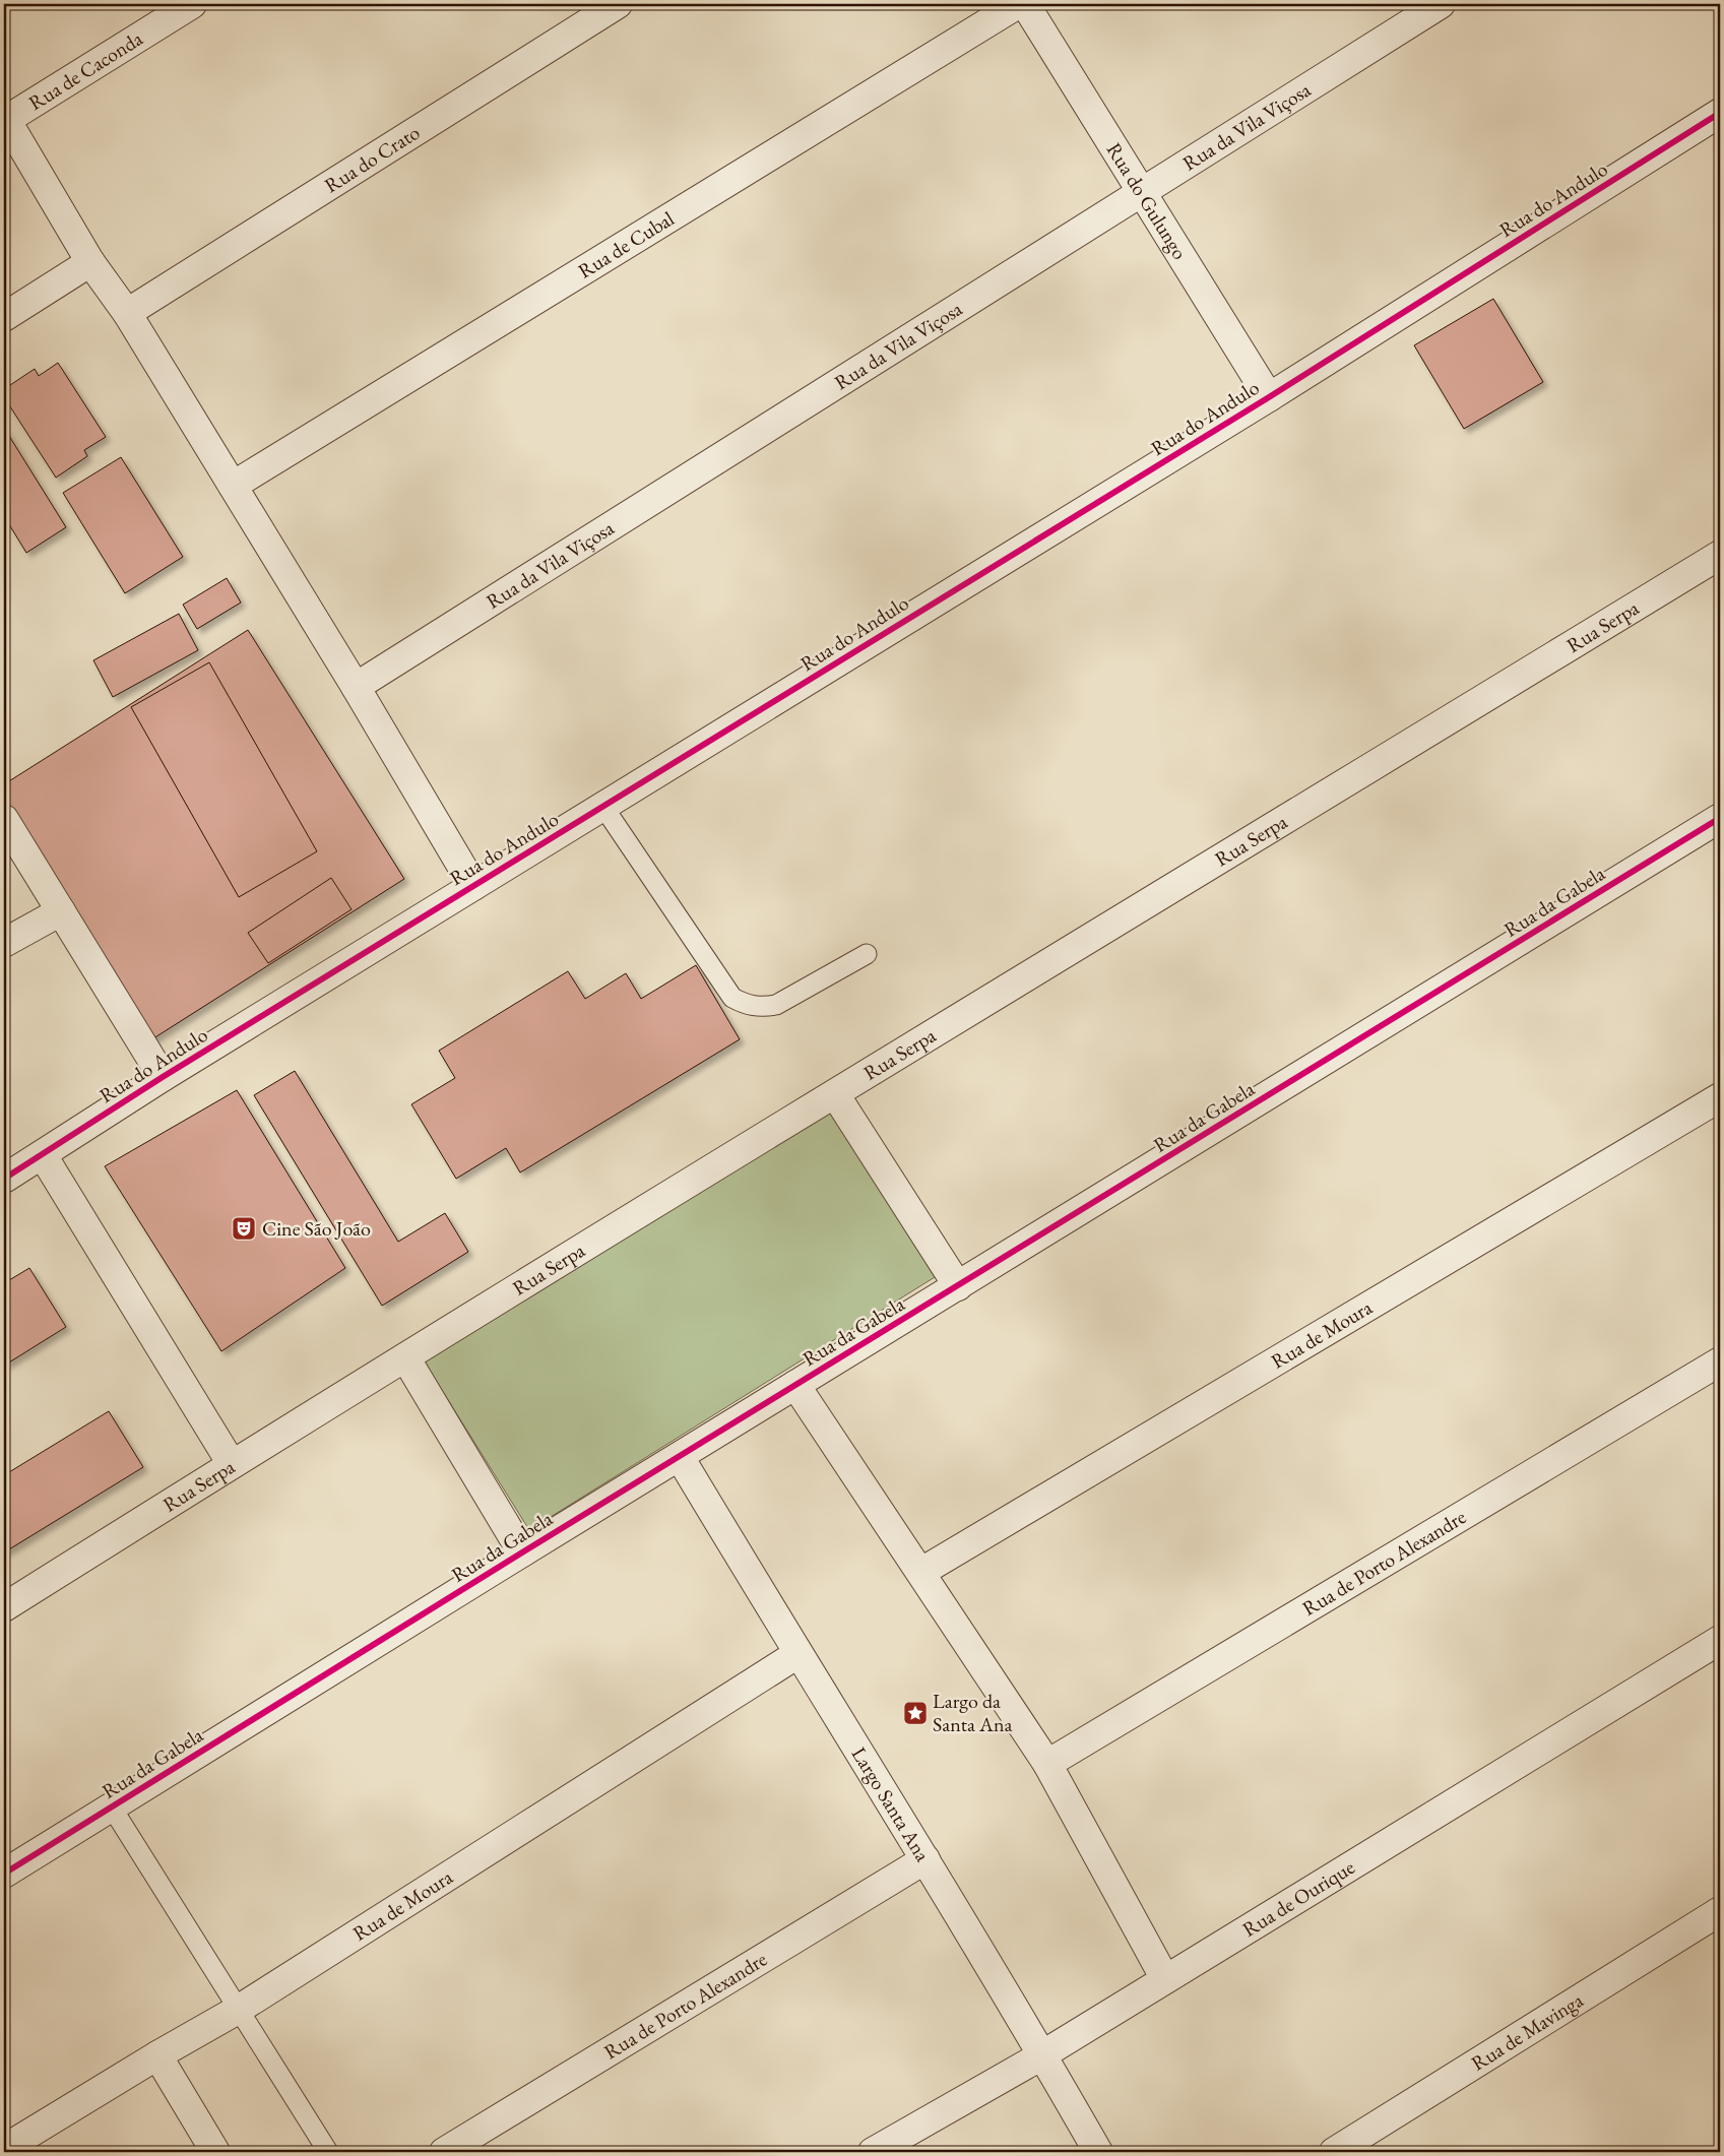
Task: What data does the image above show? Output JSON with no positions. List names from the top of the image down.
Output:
{
  "streets": {
    "street": [
      "Rua de Caconda",
      "Rua da Vila Viçosa",
      "Rua do Crato",
      "Rua do Andulo",
      "Rua do Gulungo",
      "Rua de Cubal",
      "Rua Serpa",
      "Rua da Gabela",
      "Rua de Moura",
      "Rua de Porto Alexandre",
      "Largo Santa Ana",
      "Rua de Ourique",
      "Rua de Mavinga"
    ]
  },
  "crossings": [
    ["Rua da Vila Viçosa", "Rua do Gulungo"],
    ["Rua do Andulo", "Rua do Gulungo"],
    ["Rua da Gabela", "Largo Santa Ana"],
    ["Rua de Moura", "Largo Santa Ana"],
    ["Rua de Porto Alexandre", "Largo Santa Ana"],
    ["Largo Santa Ana", "Rua de Ourique"]
  ],
  "places": {
    "theatre": ["Cine São João"],
    "place": ["Largo da Santa Ana"]
  }
}
